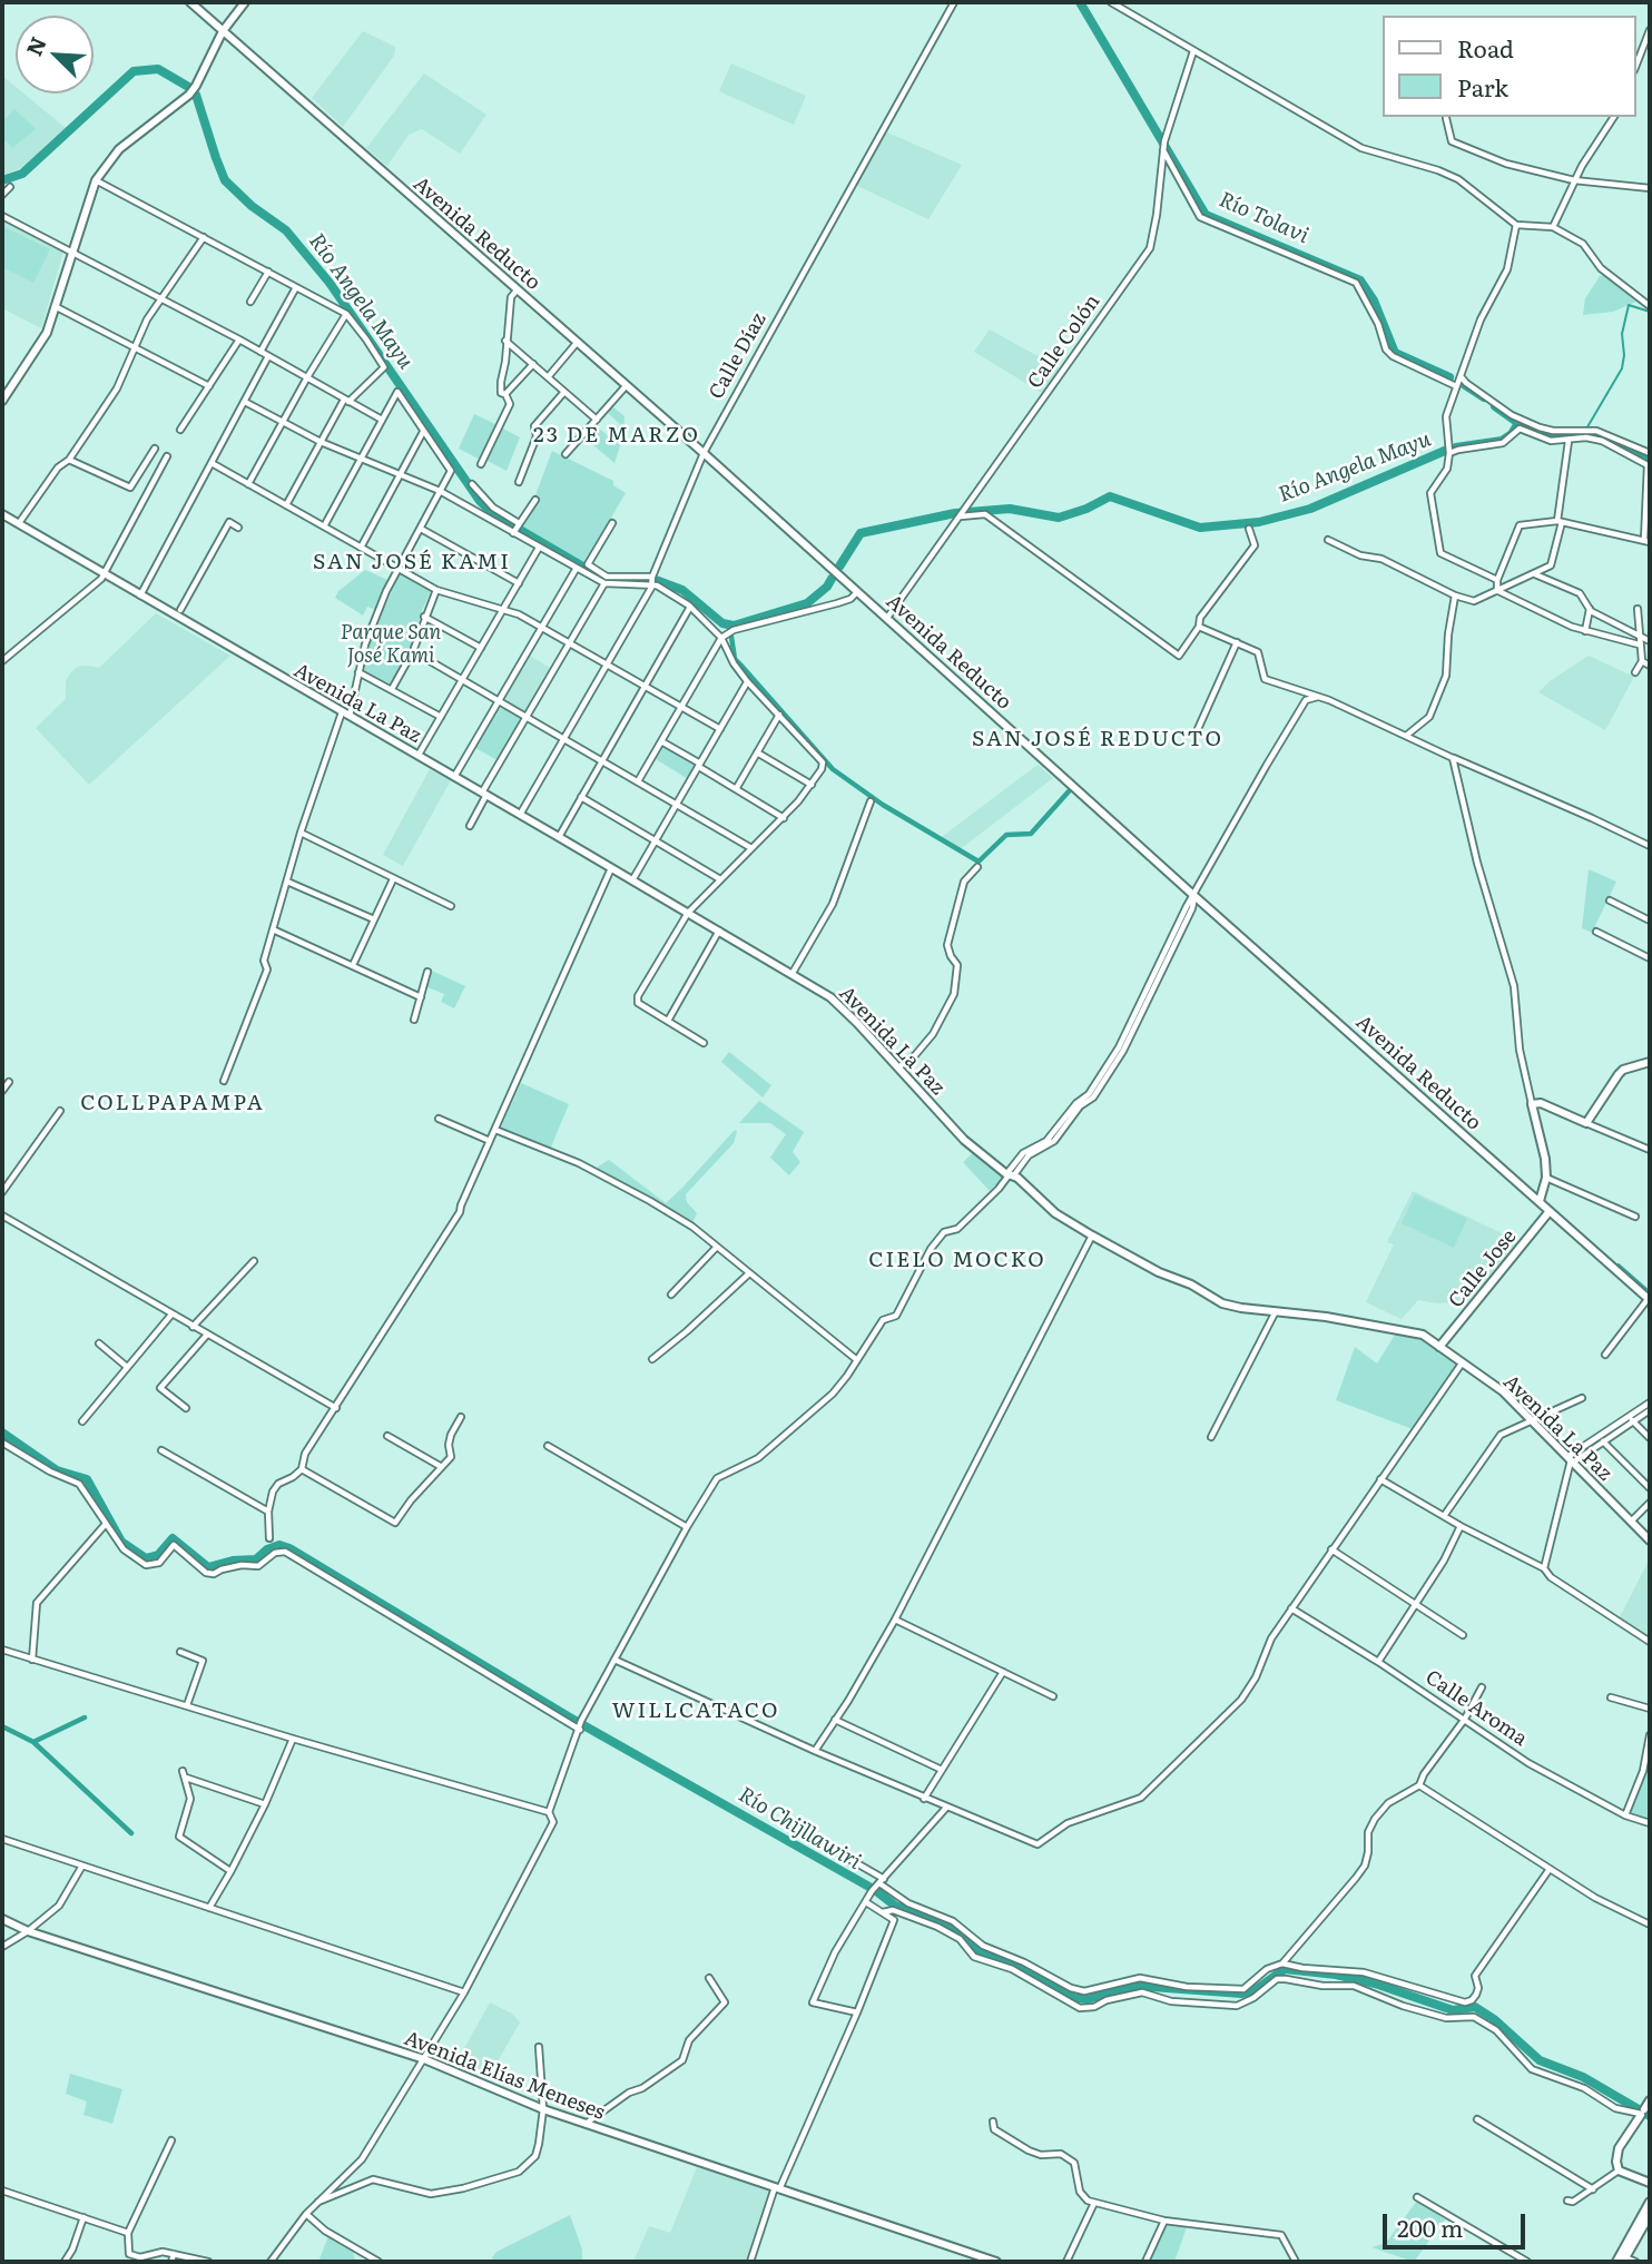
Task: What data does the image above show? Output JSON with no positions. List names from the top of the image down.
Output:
{
  "streets": {
    "main road": [
      "Avenida Reducto",
      "Avenida La Paz",
      "Calle Jose",
      "Avenida Elías Meneses"
    ],
    "street": ["Calle Colón", "Calle Díaz", "Calle Aroma"]
  },
  "crossings": [
    ["Avenida Reducto", "Calle Colón"],
    ["Avenida Reducto", "Calle Díaz"],
    ["Avenida Reducto", "Calle Jose"],
    ["Calle Díaz", "Avenida La Paz"],
    ["Avenida La Paz", "Calle Jose"]
  ],
  "districts": [
    "23 DE MARZO",
    "SAN JOSÉ KAMI",
    "SAN JOSÉ REDUCTO",
    "COLLPAPAMPA",
    "CIELO MOCKO",
    "WILLCATACO"
  ],
  "water": ["Río Tolavi", "Río Angela Mayu", "Río Chijllawiri"],
  "parks": ["Parque San José Kami"],
  "legend": ["Road", "Park"],
  "scale_bar": "200 m",
  "north": "top left"
}
